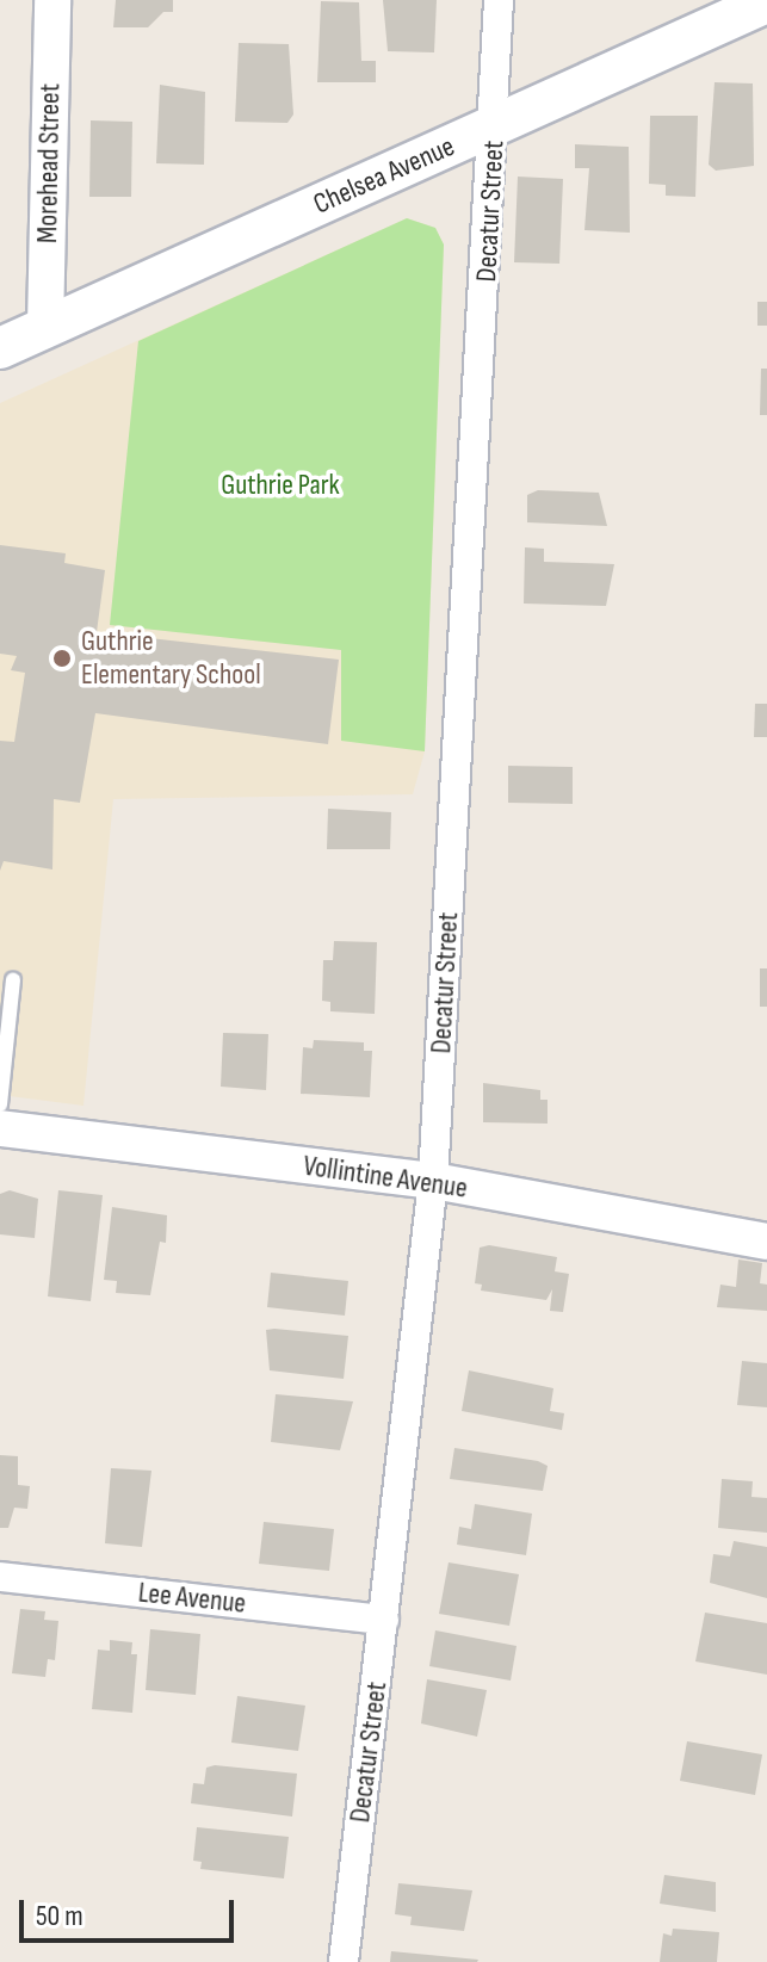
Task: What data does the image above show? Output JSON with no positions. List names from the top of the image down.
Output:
{
  "streets": {
    "main road": ["Chelsea Avenue"],
    "street": [
      "Morehead Street",
      "Decatur Street",
      "Vollintine Avenue",
      "Lee Avenue"
    ]
  },
  "crossings": [
    ["Morehead Street", "Chelsea Avenue"],
    ["Chelsea Avenue", "Decatur Street"],
    ["Decatur Street", "Vollintine Avenue"],
    ["Decatur Street", "Lee Avenue"]
  ],
  "parks": ["Guthrie Park"],
  "places": ["Guthrie Elementary School"],
  "scale_bar": "50 m"
}
